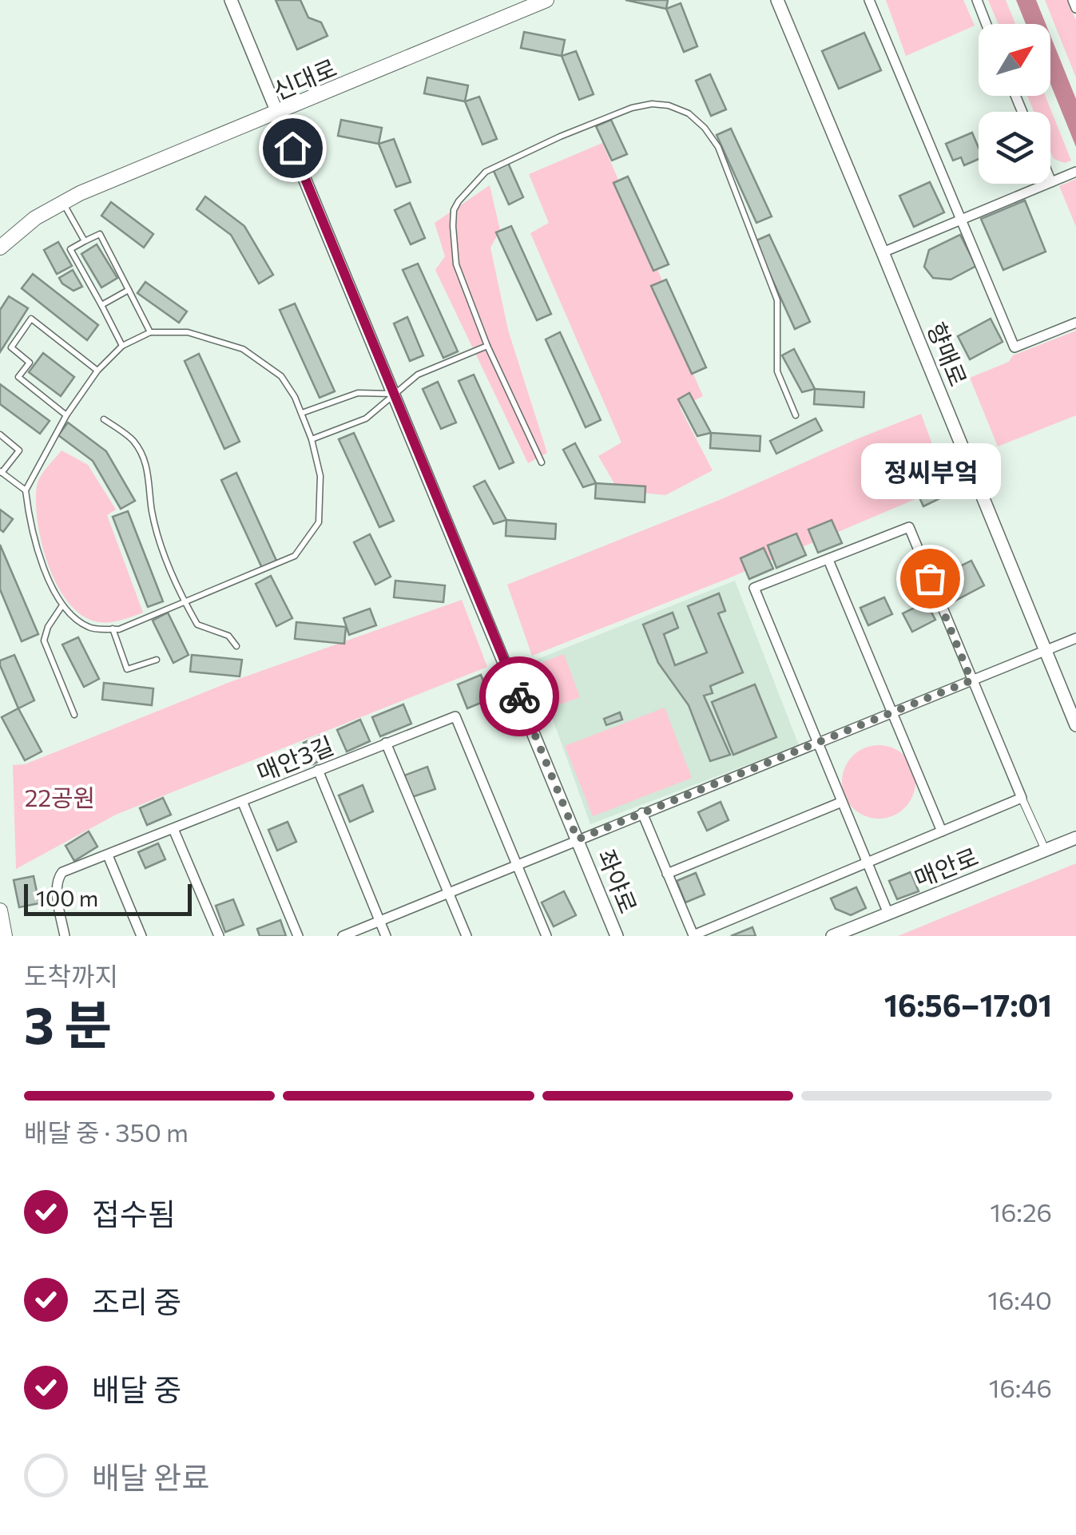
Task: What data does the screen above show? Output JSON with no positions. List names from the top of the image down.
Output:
{
  "streets": {
    "main road": ["신대로"],
    "street": [
      "향매로",
      "매안3길",
      "매안로",
      "좌야로"
    ]
  },
  "crossings": [
    ["신대로", "좌야로"]
  ],
  "parks": ["22공원"],
  "places": ["정씨부엌"],
  "scale_bar": "100 m",
  "north": "top right",
  "page": {
    "bubble": "정씨부엌",
    "scale": "100 m",
    "heading": ["3 분", "도착까지", "16:56–17:01"],
    "bar": "배달 중 · 350 m",
    "list": [
      ["접수됨", "16:26"],
      ["조리 중", "16:40"],
      ["배달 중", "16:46"],
      "배달 완료"
    ]
  }
}
